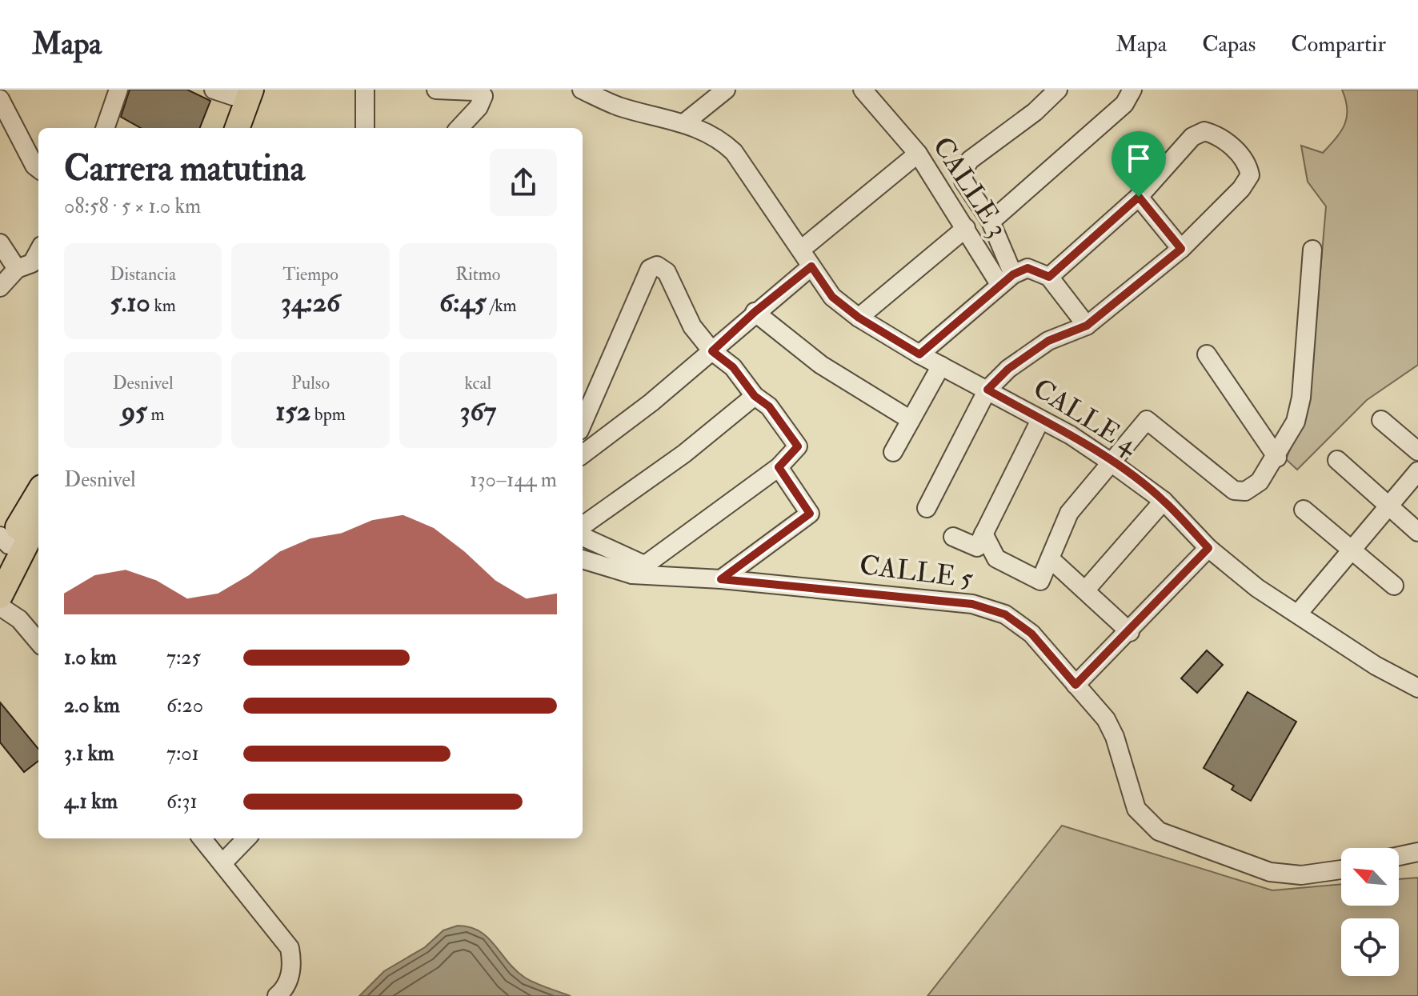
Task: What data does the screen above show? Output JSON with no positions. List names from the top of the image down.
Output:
{
  "streets": {
    "street": ["CALLE 3", "CALLE 4", "CALLE 5"]
  },
  "north": "top left",
  "page": {
    "header": "Mapa",
    "nav": ["Mapa", "Capas", "Compartir"],
    "heading": ["Carrera matutina", "08:58 · 5 × 1.0 km"],
    "stats": [
      ["Distancia", "5.10 km"],
      ["Tiempo", "34:26"],
      ["Ritmo", "6:45 /km"],
      ["Desnivel", "95 m"],
      ["Pulso", "152 bpm"],
      ["kcal", "367"]
    ],
    "chart": ["Desnivel", "130–144 m"],
    "list": [
      {
        "name": "1.0 km",
        "note": "7:25"
      },
      {
        "name": "2.0 km",
        "note": "6:20"
      },
      {
        "name": "3.1 km",
        "note": "7:01"
      },
      {
        "name": "4.1 km",
        "note": "6:31"
      }
    ]
  }
}
